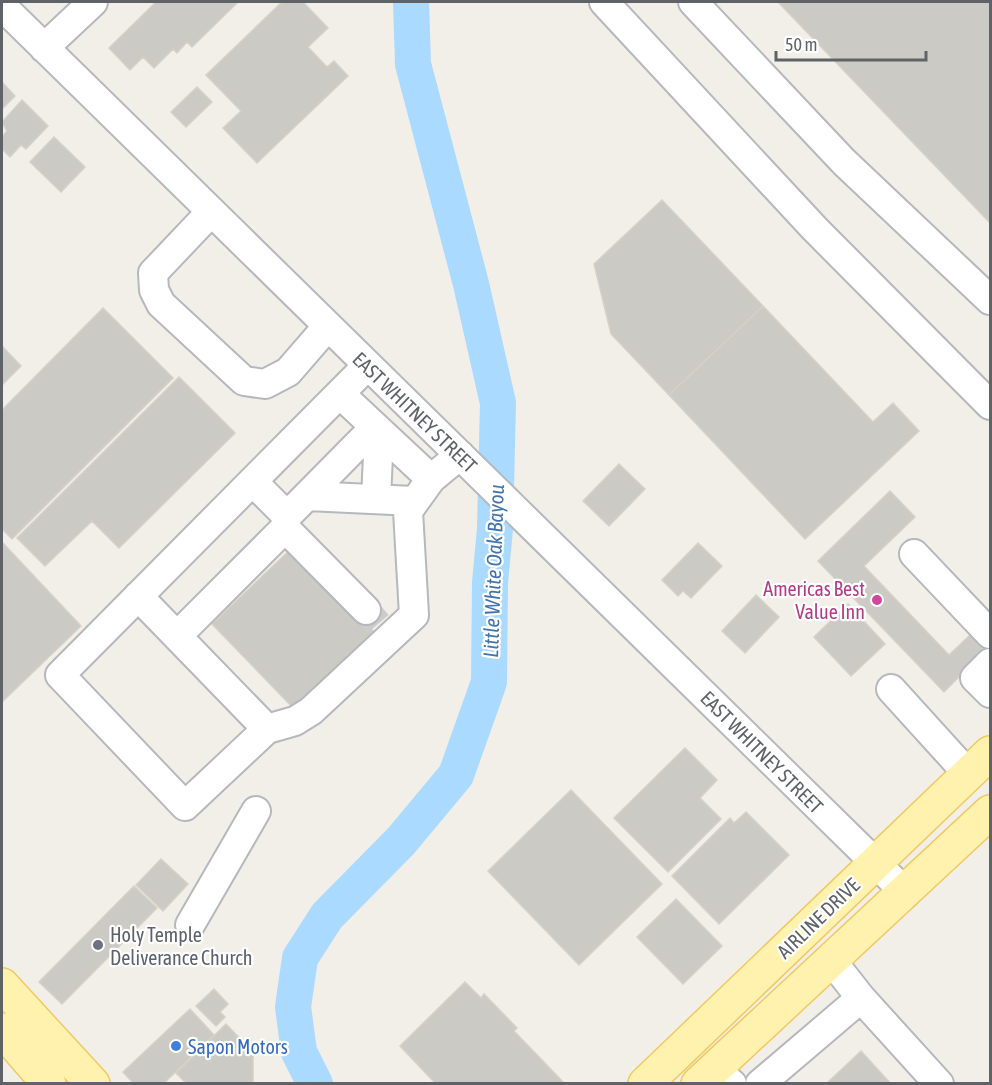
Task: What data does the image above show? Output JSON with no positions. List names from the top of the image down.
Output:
{
  "streets": {
    "main road": ["AIRLINE DRIVE"],
    "street": ["EAST WHITNEY STREET"]
  },
  "crossings": [
    ["EAST WHITNEY STREET", "AIRLINE DRIVE"]
  ],
  "water": ["Little White Oak Bayou"],
  "places": ["Americas Best Value Inn", "Holy Temple Deliverance Church", "Sapon Motors"],
  "scale_bar": "50 m"
}
